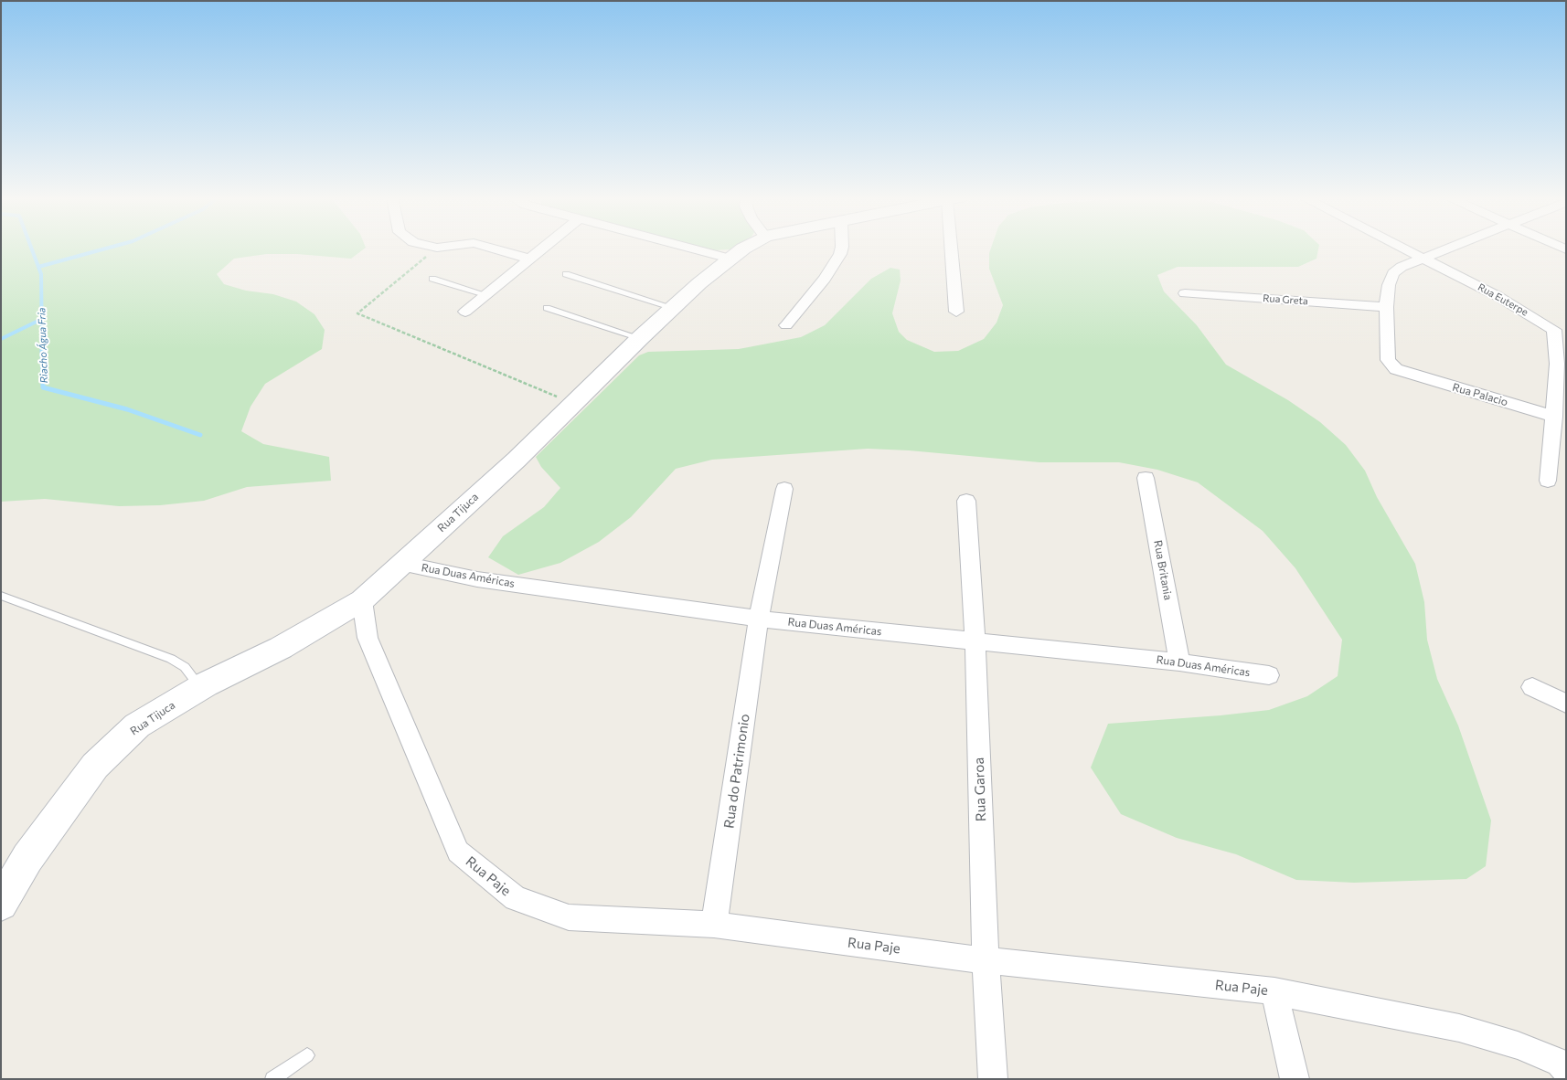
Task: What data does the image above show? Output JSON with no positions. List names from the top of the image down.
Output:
{
  "streets": {
    "street": [
      "Rua Greta",
      "Rua Euterpe",
      "Rua Palacio",
      "Rua Tijuca",
      "Rua Britania",
      "Rua Duas Américas",
      "Rua do Patrimonio",
      "Rua Garoa",
      "Rua Paje"
    ]
  },
  "crossings": [
    ["Rua Greta", "Rua Palacio"],
    ["Rua Tijuca", "Rua Duas Américas"],
    ["Rua Tijuca", "Rua Paje"],
    ["Rua Britania", "Rua Duas Américas"],
    ["Rua Duas Américas", "Rua do Patrimonio"],
    ["Rua Duas Américas", "Rua Garoa"],
    ["Rua do Patrimonio", "Rua Paje"],
    ["Rua Garoa", "Rua Paje"]
  ],
  "water": ["Riacho Água Fria"]
}
